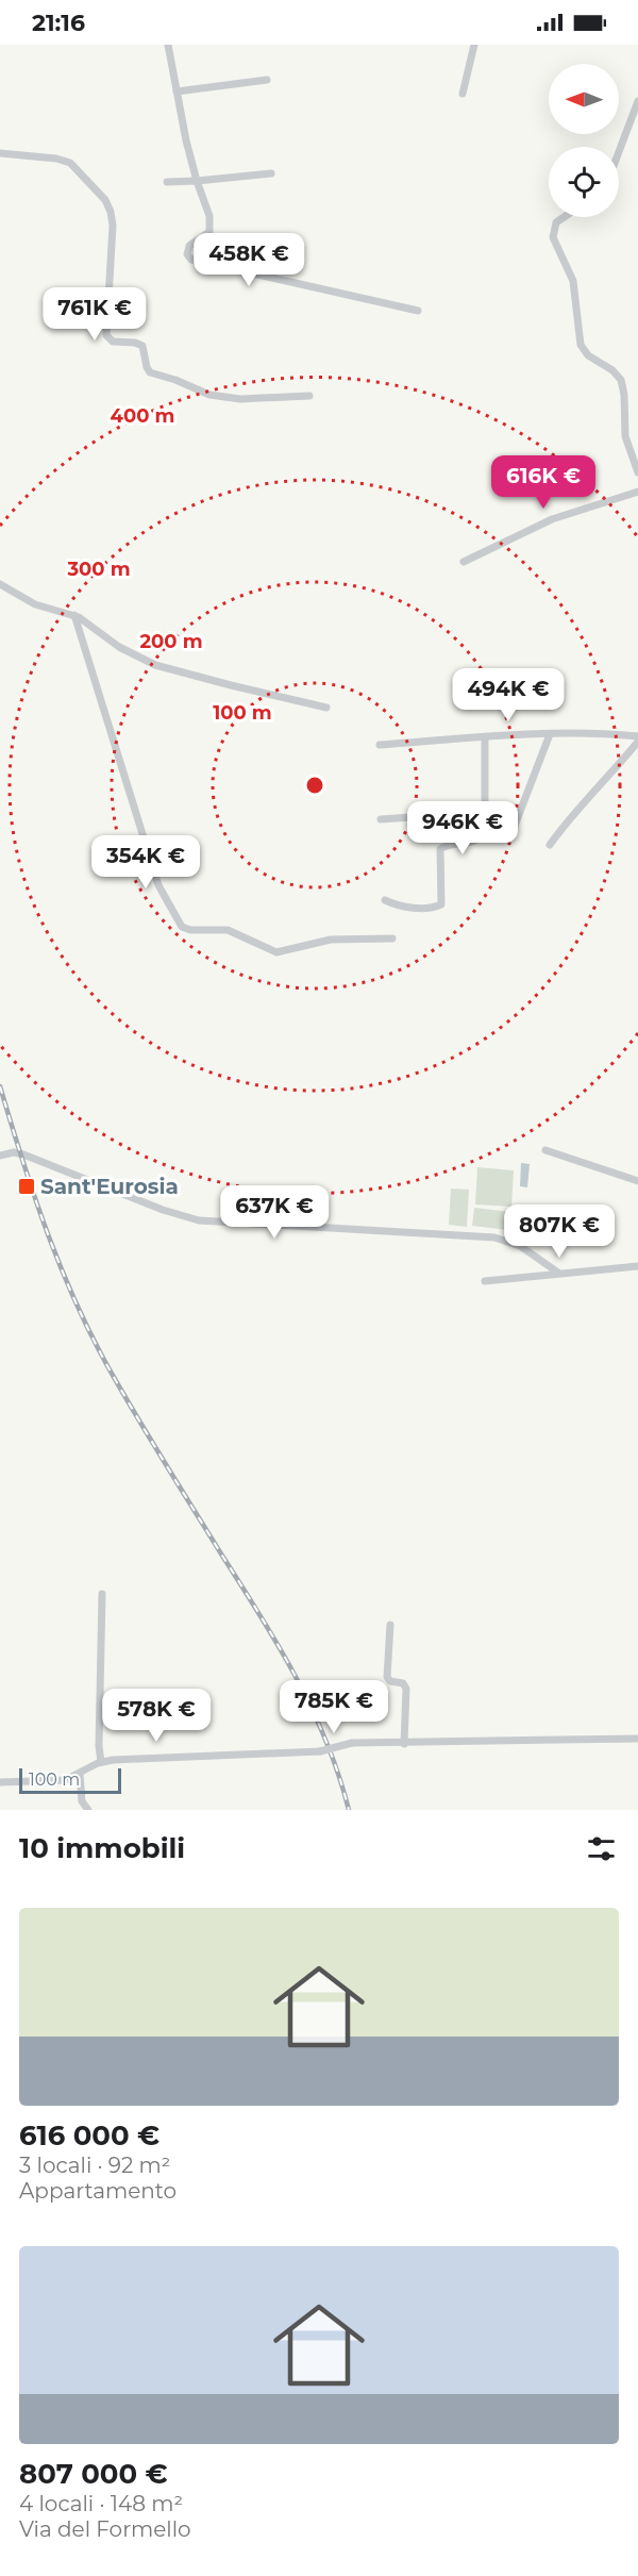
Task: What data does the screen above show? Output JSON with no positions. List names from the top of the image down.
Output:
{
  "places": {
    "transit": ["Sant'Eurosia"]
  },
  "scale_bar": "100 m",
  "north": "left",
  "page": {
    "status": "21:16",
    "price": [
      "458K €",
      "761K €",
      "616K €",
      "494K €",
      "946K €",
      "354K €",
      "637K €",
      "807K €",
      "785K €",
      "578K €"
    ],
    "scale": "100 m",
    "heading": "10 immobili",
    "list": [
      {
        "name": "616 000 €",
        "note": "3 locali · 92 m² · Appartamento"
      },
      {
        "name": "807 000 €",
        "note": "4 locali · 148 m² · Via del Formello"
      }
    ]
  },
  "rings": [
    "400 m",
    "300 m",
    "200 m",
    "100 m"
  ]
}
